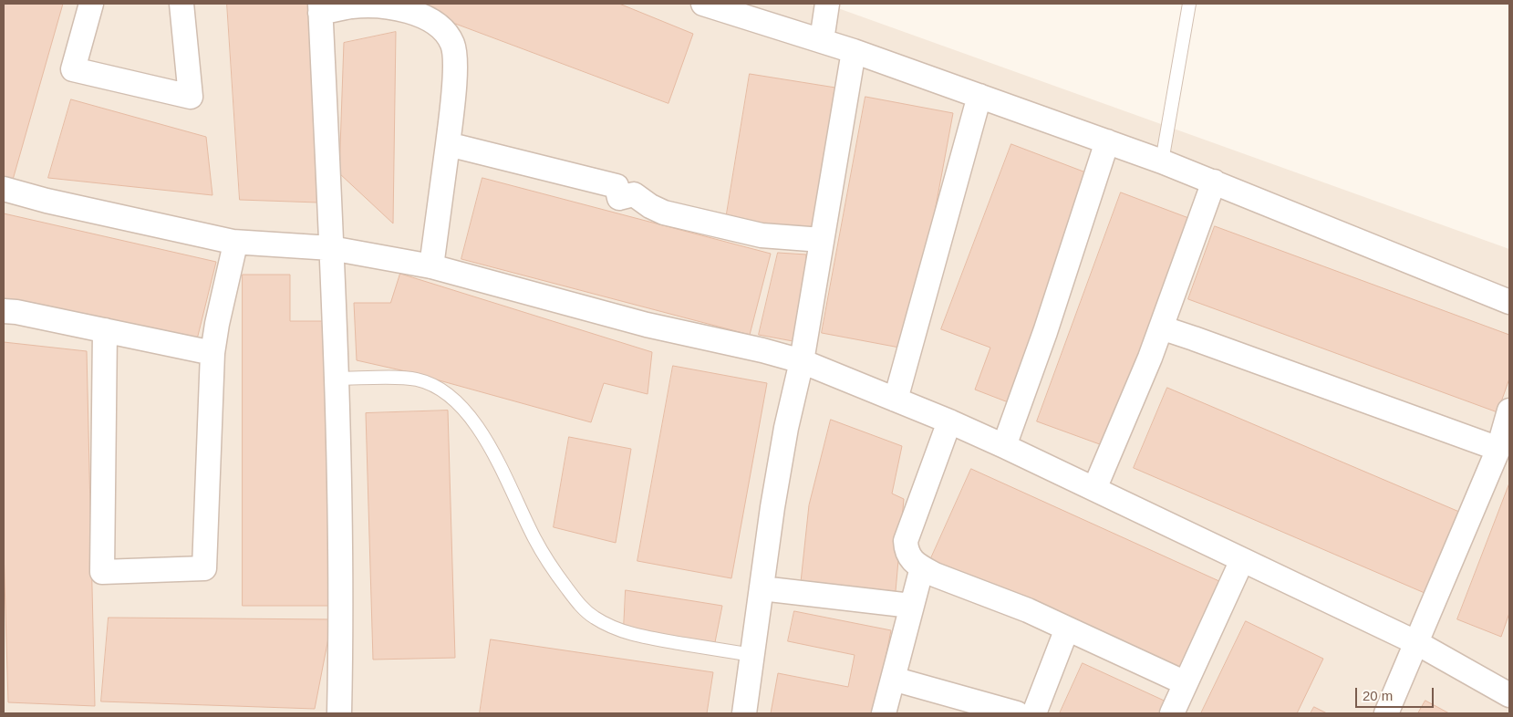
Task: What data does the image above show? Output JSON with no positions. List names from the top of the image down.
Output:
{
  "scale_bar": "20 m"
}
